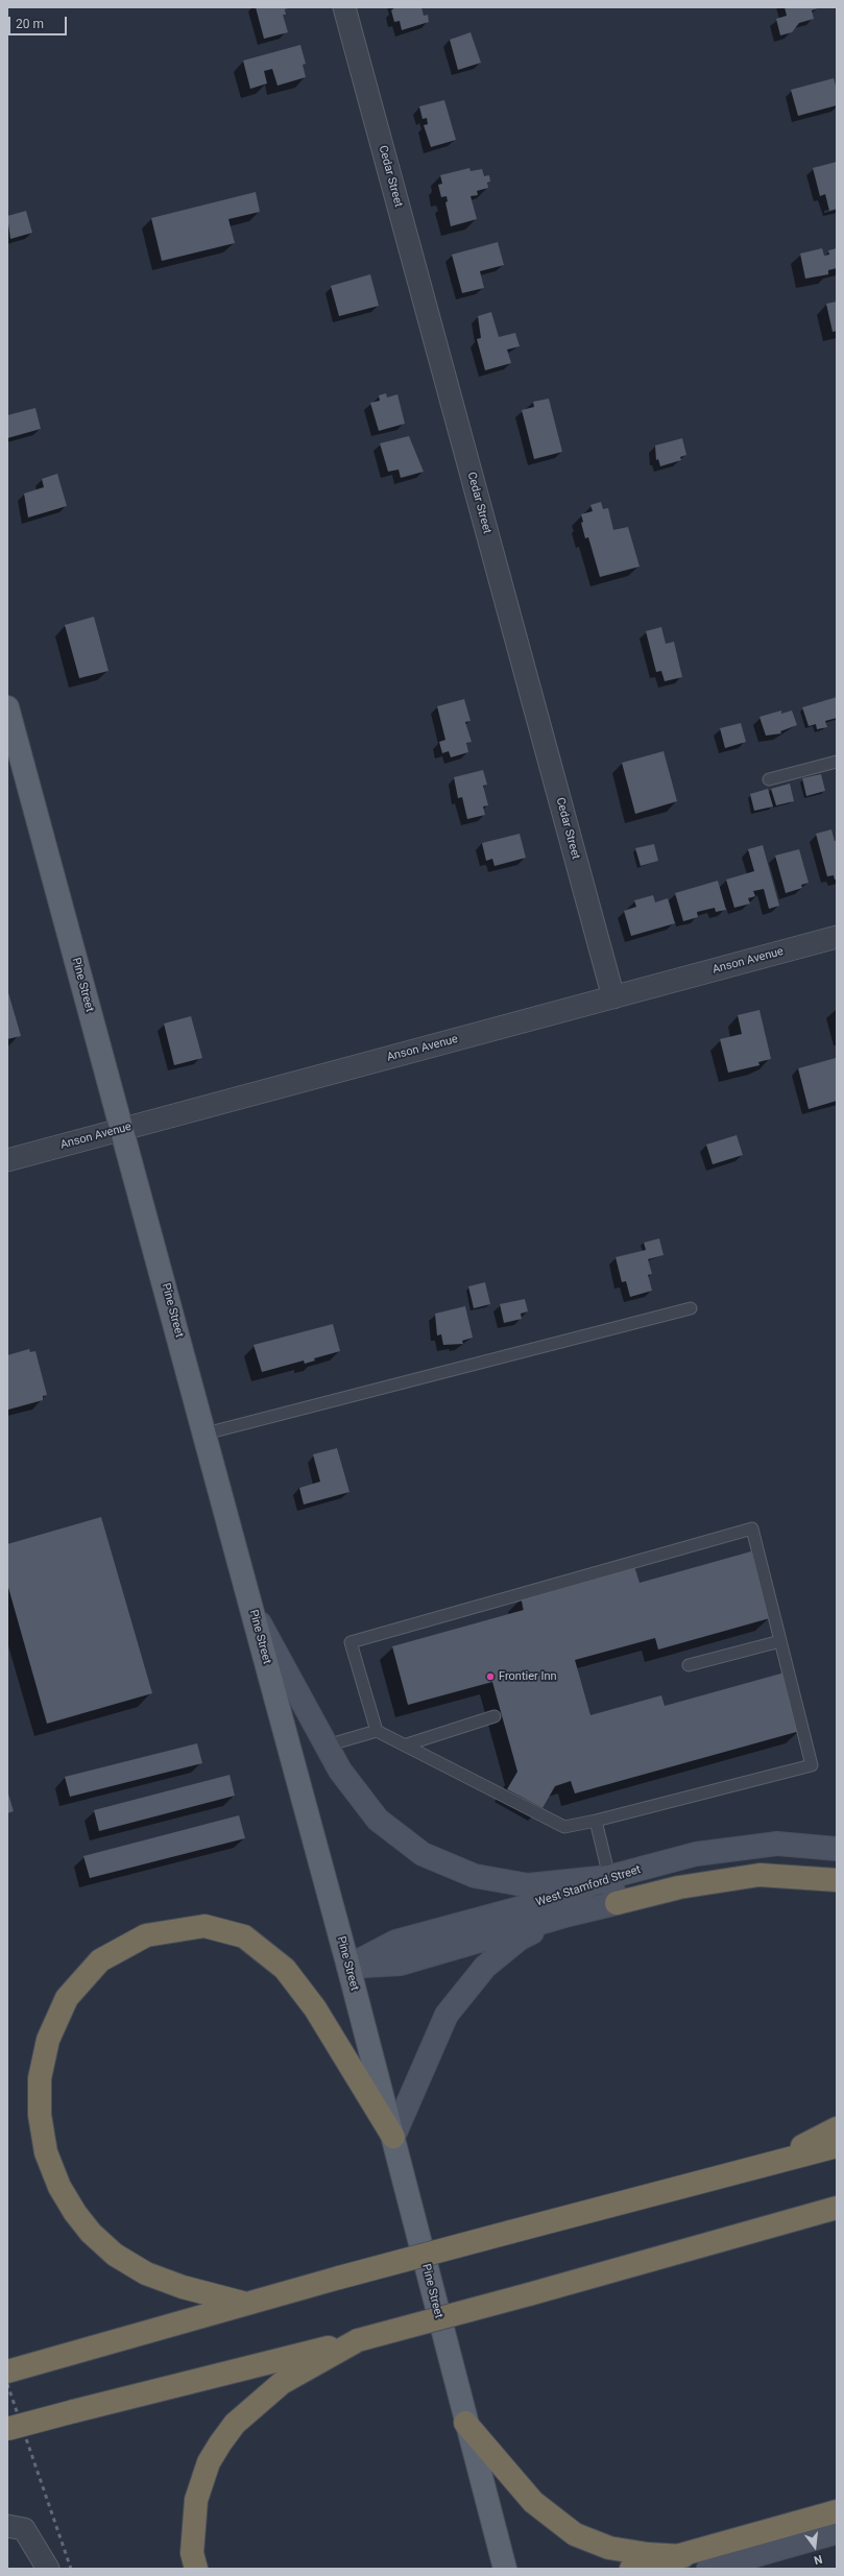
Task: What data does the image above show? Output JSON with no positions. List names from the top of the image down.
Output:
{
  "streets": {
    "main road": ["Pine Street", "West Stamford Street"],
    "street": ["Cedar Street", "Anson Avenue"]
  },
  "crossings": [
    ["Cedar Street", "Anson Avenue"],
    ["Anson Avenue", "Pine Street"],
    ["Pine Street", "West Stamford Street"]
  ],
  "places": ["Frontier Inn"],
  "scale_bar": "20 m",
  "north": "bottom"
}
